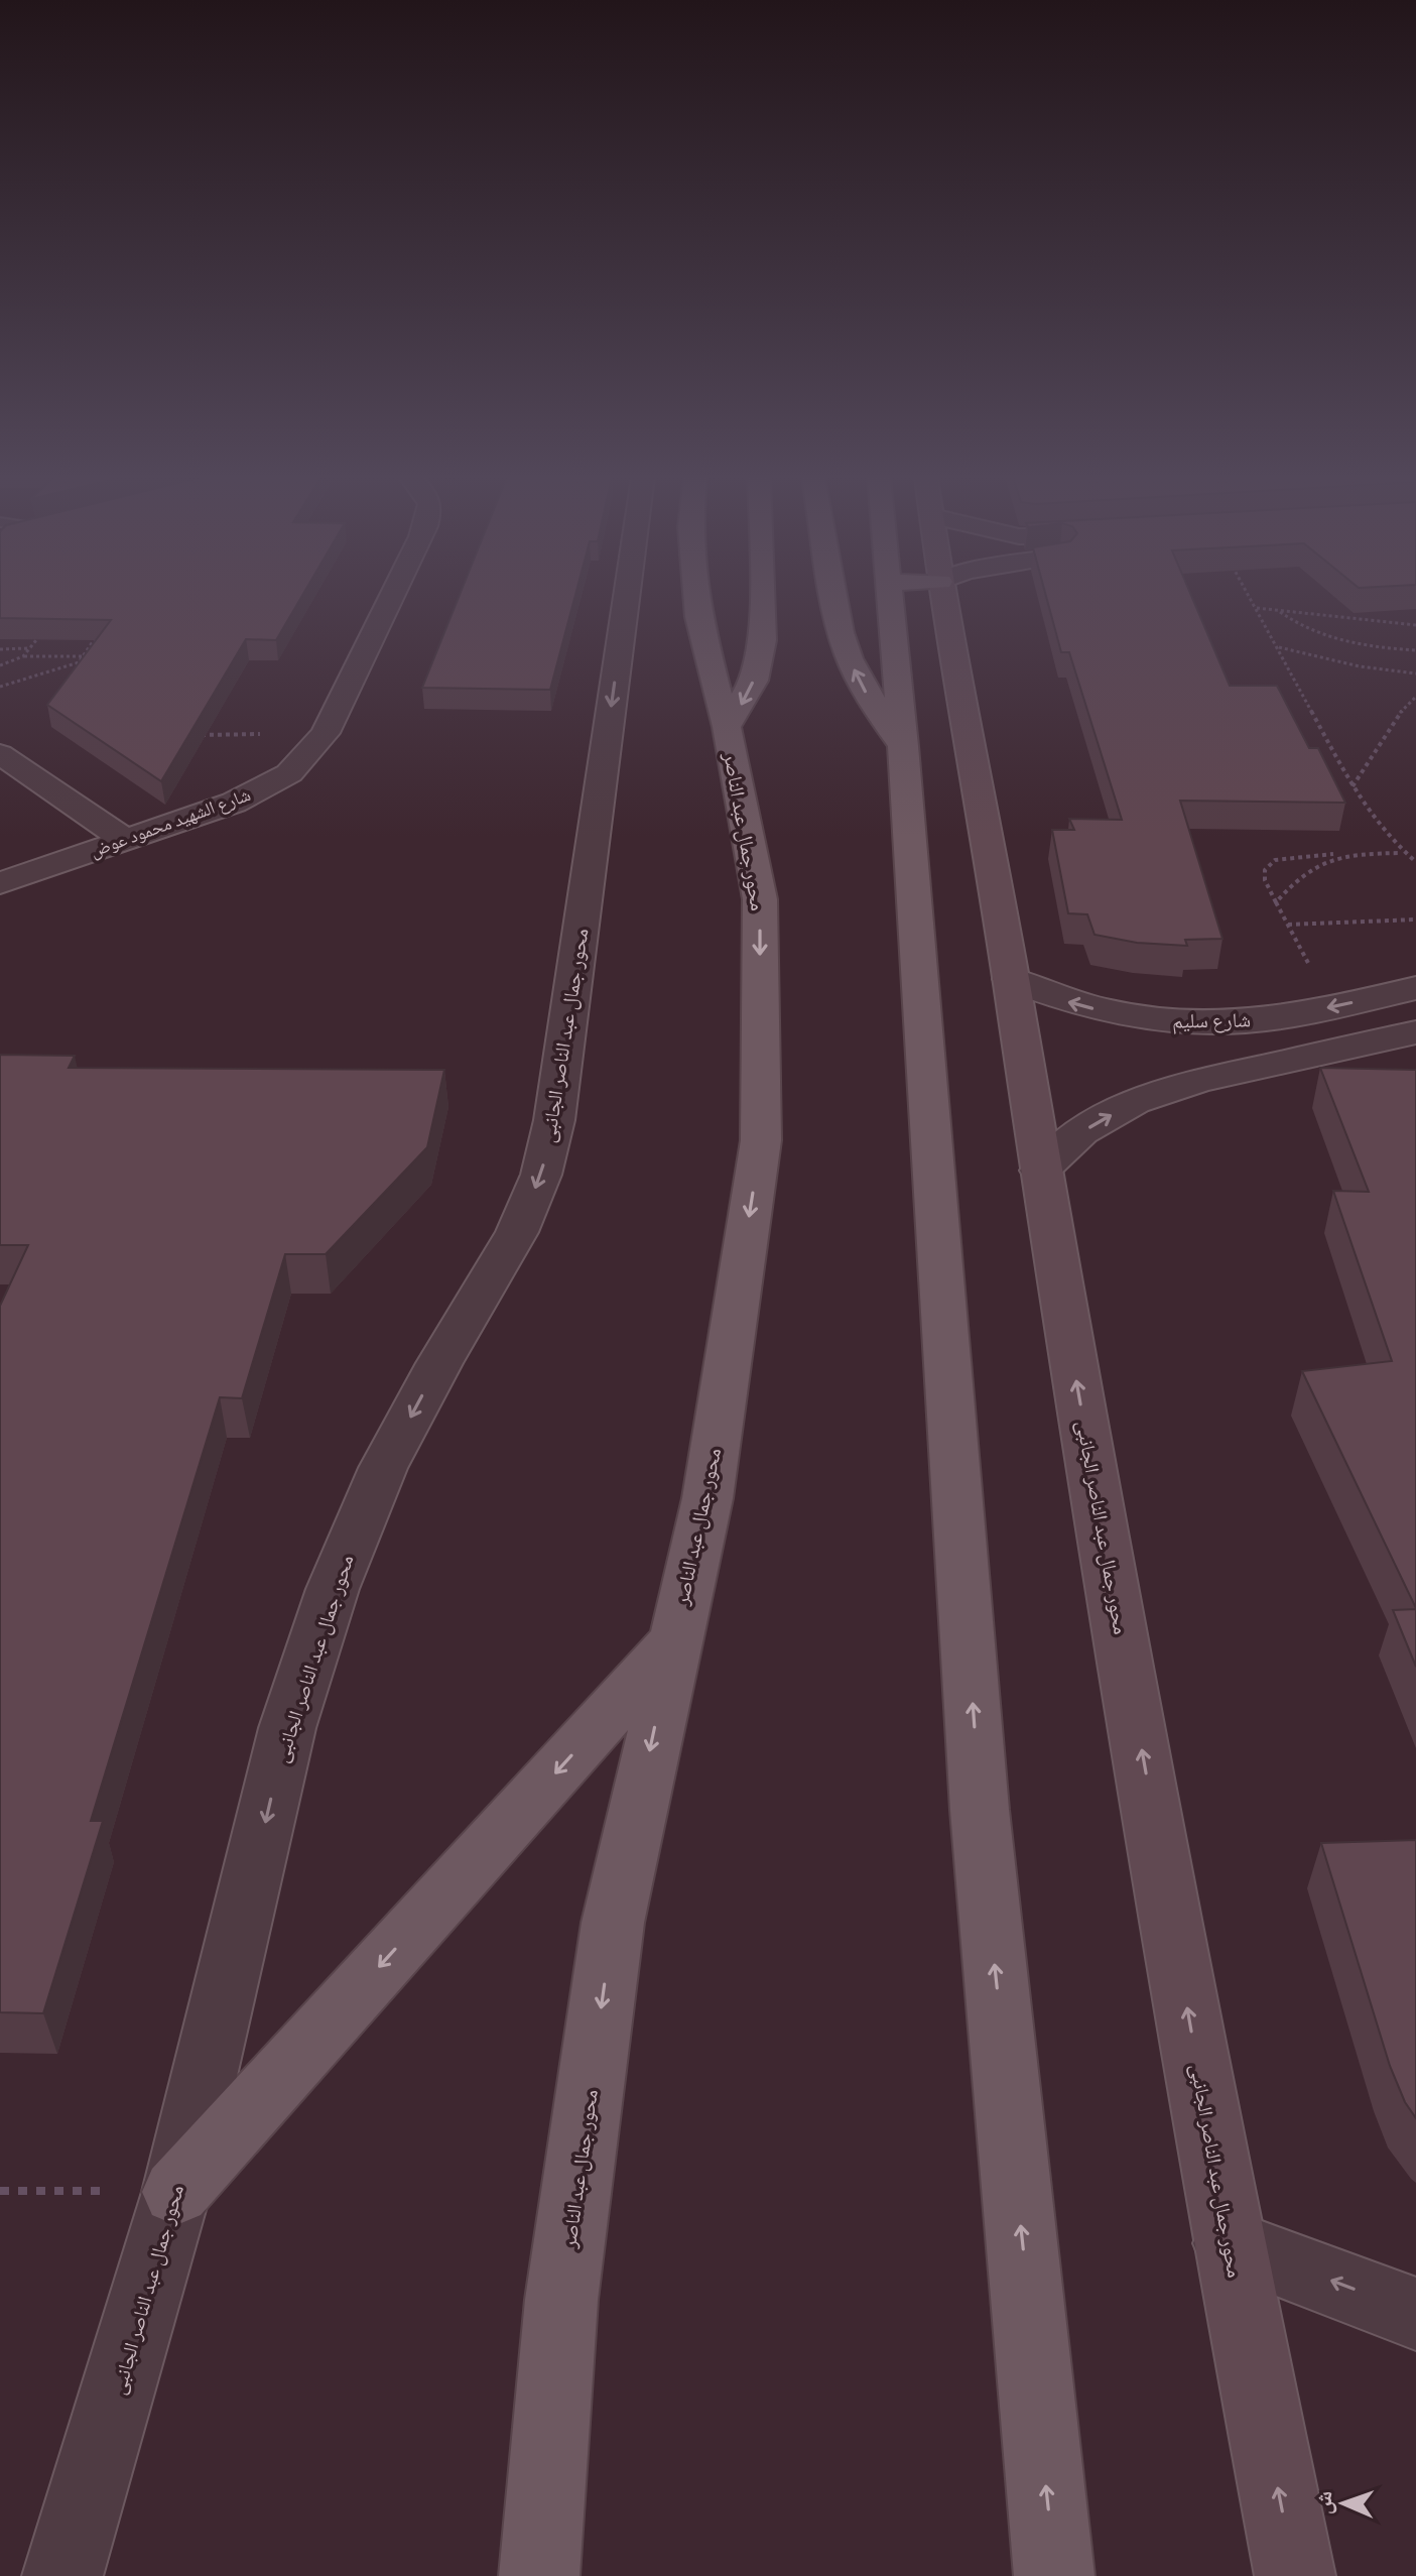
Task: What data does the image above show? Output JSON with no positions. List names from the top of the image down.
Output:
{
  "streets": {
    "main road": ["محور جمال عبد الناصر"],
    "street": ["شارع الشهيد محمود عوض", "شارع سليم", "محور جمال عبد الناصر الجانبى"]
  },
  "crossings": [
    ["شارع سليم", "محور جمال عبد الناصر الجانبى"]
  ],
  "north": "left"
}
